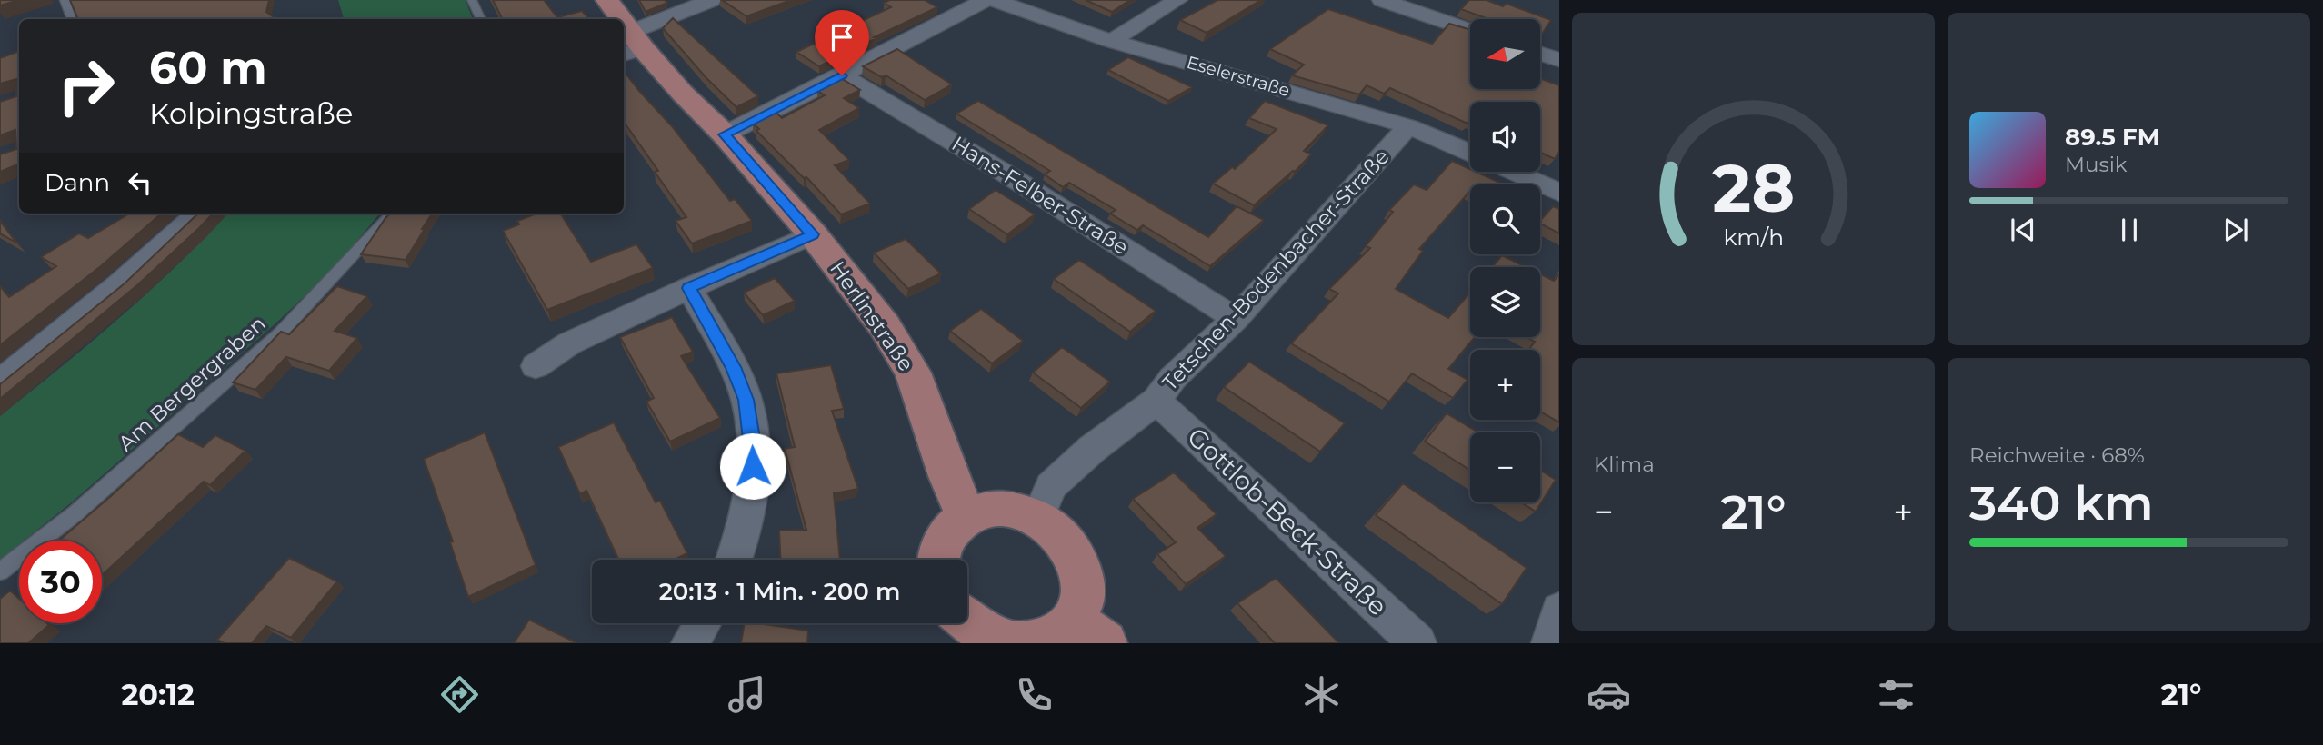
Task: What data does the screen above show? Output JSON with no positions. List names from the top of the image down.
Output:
{
  "streets": {
    "main road": ["Herlinstraße"],
    "street": [
      "Eselerstraße",
      "Hans-Felber-Straße",
      "Tetschen-Bodenbacher-Straße",
      "Gottlob-Beck-Straße"
    ],
    "lane": ["Am Bergergraben"]
  },
  "crossings": [
    ["Eselerstraße", "Tetschen-Bodenbacher-Straße"],
    ["Hans-Felber-Straße", "Tetschen-Bodenbacher-Straße"],
    ["Tetschen-Bodenbacher-Straße", "Gottlob-Beck-Straße"]
  ],
  "north": "left",
  "page": {
    "map_buttons": ["+", "−"],
    "turn": ["60 m", "Kolpingstraße"],
    "song": ["89.5 FM", "Musik"],
    "then": "Dann",
    "tile": [
      "Klima",
      ["Reichweite · 68%", "340 km"]
    ],
    "heat": ["−", "21°", "+"],
    "limit": "30",
    "trip": "20:13 · 1 Min. · 200 m",
    "tabs": ["20:12", "21°"],
    "gauge": ["28", "km/h"]
  }
}
